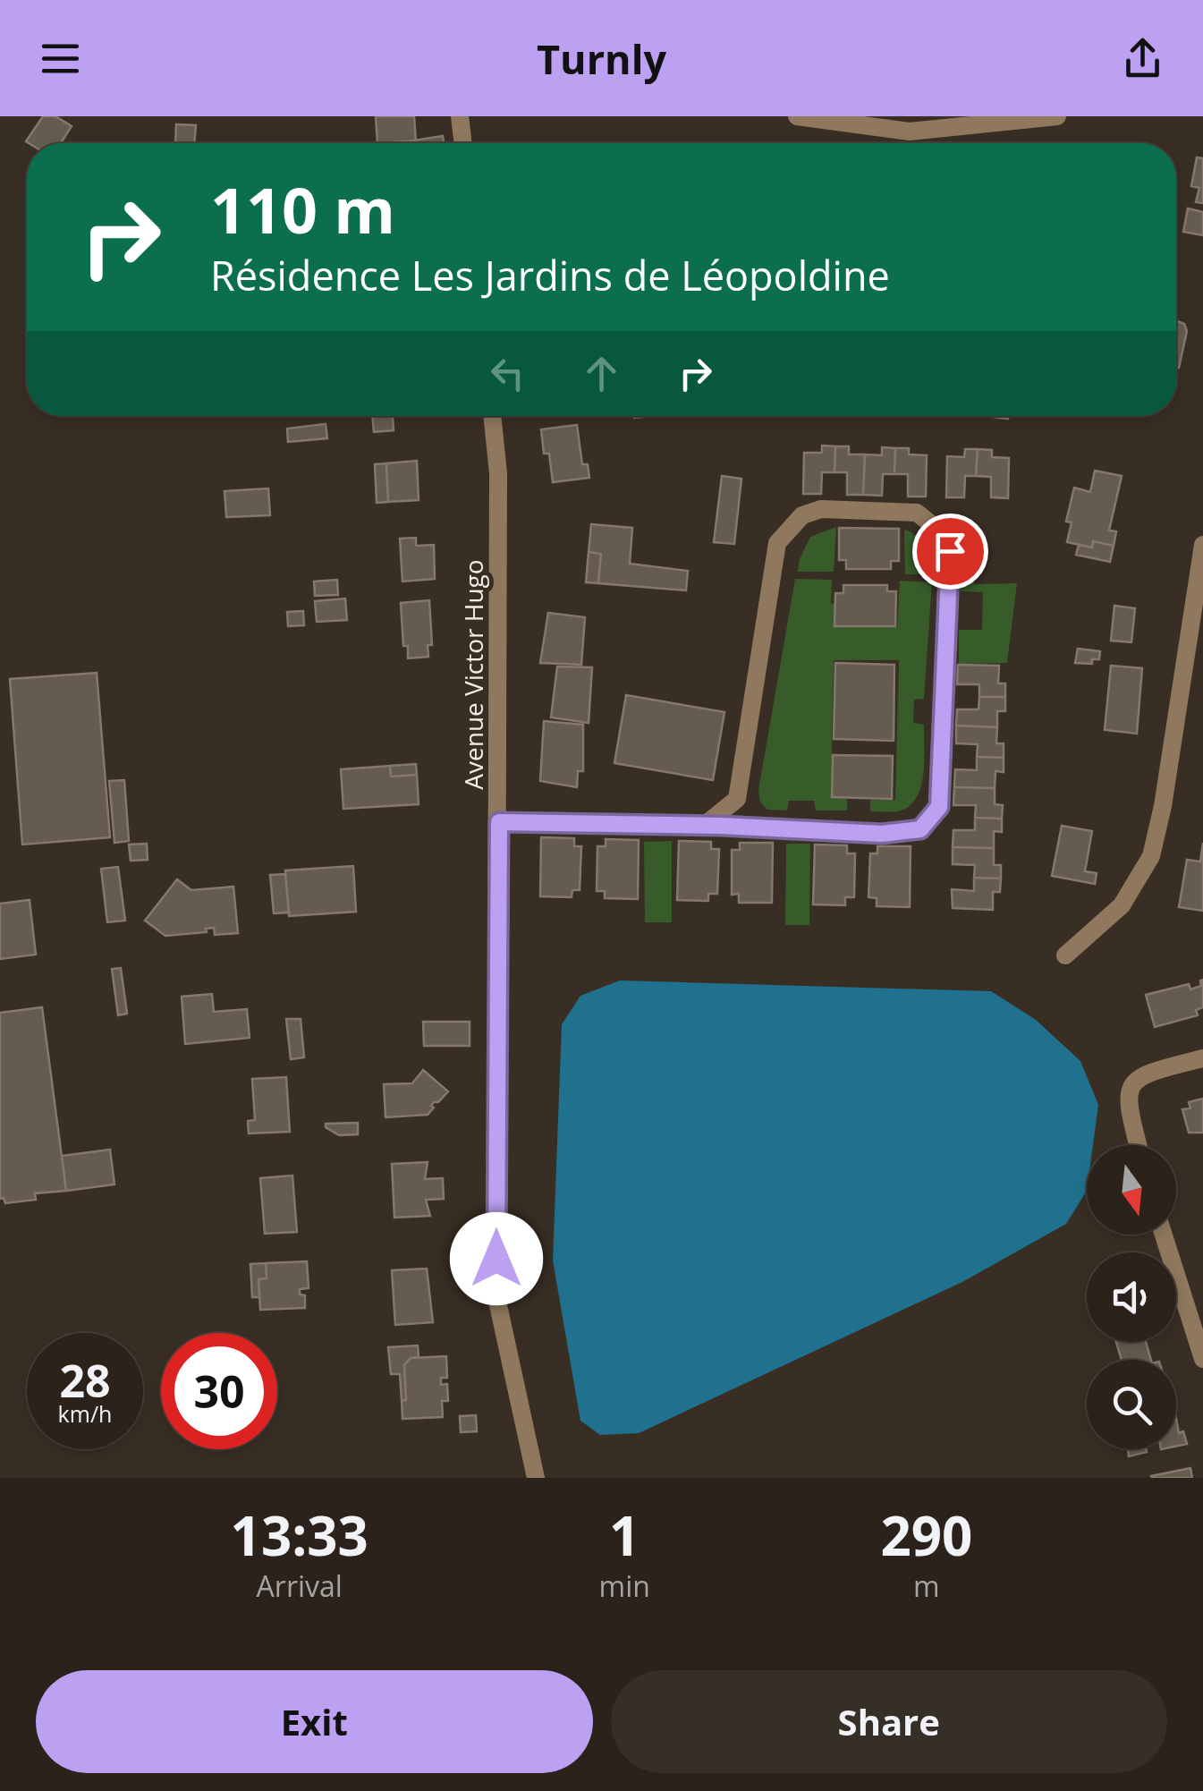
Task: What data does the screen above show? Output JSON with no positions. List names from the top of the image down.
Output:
{
  "streets": {
    "street": ["Avenue Victor Hugo"]
  },
  "north": "bottom",
  "page": {
    "header": "Turnly",
    "turn": ["110 m", "Résidence Les Jardins de Léopoldine"],
    "speed": "28 km/h",
    "limit": "30",
    "eta": [
      "13:33",
      "Arrival",
      "1",
      "min",
      "290",
      "m"
    ],
    "buttons": ["Exit", "Share"]
  }
}
